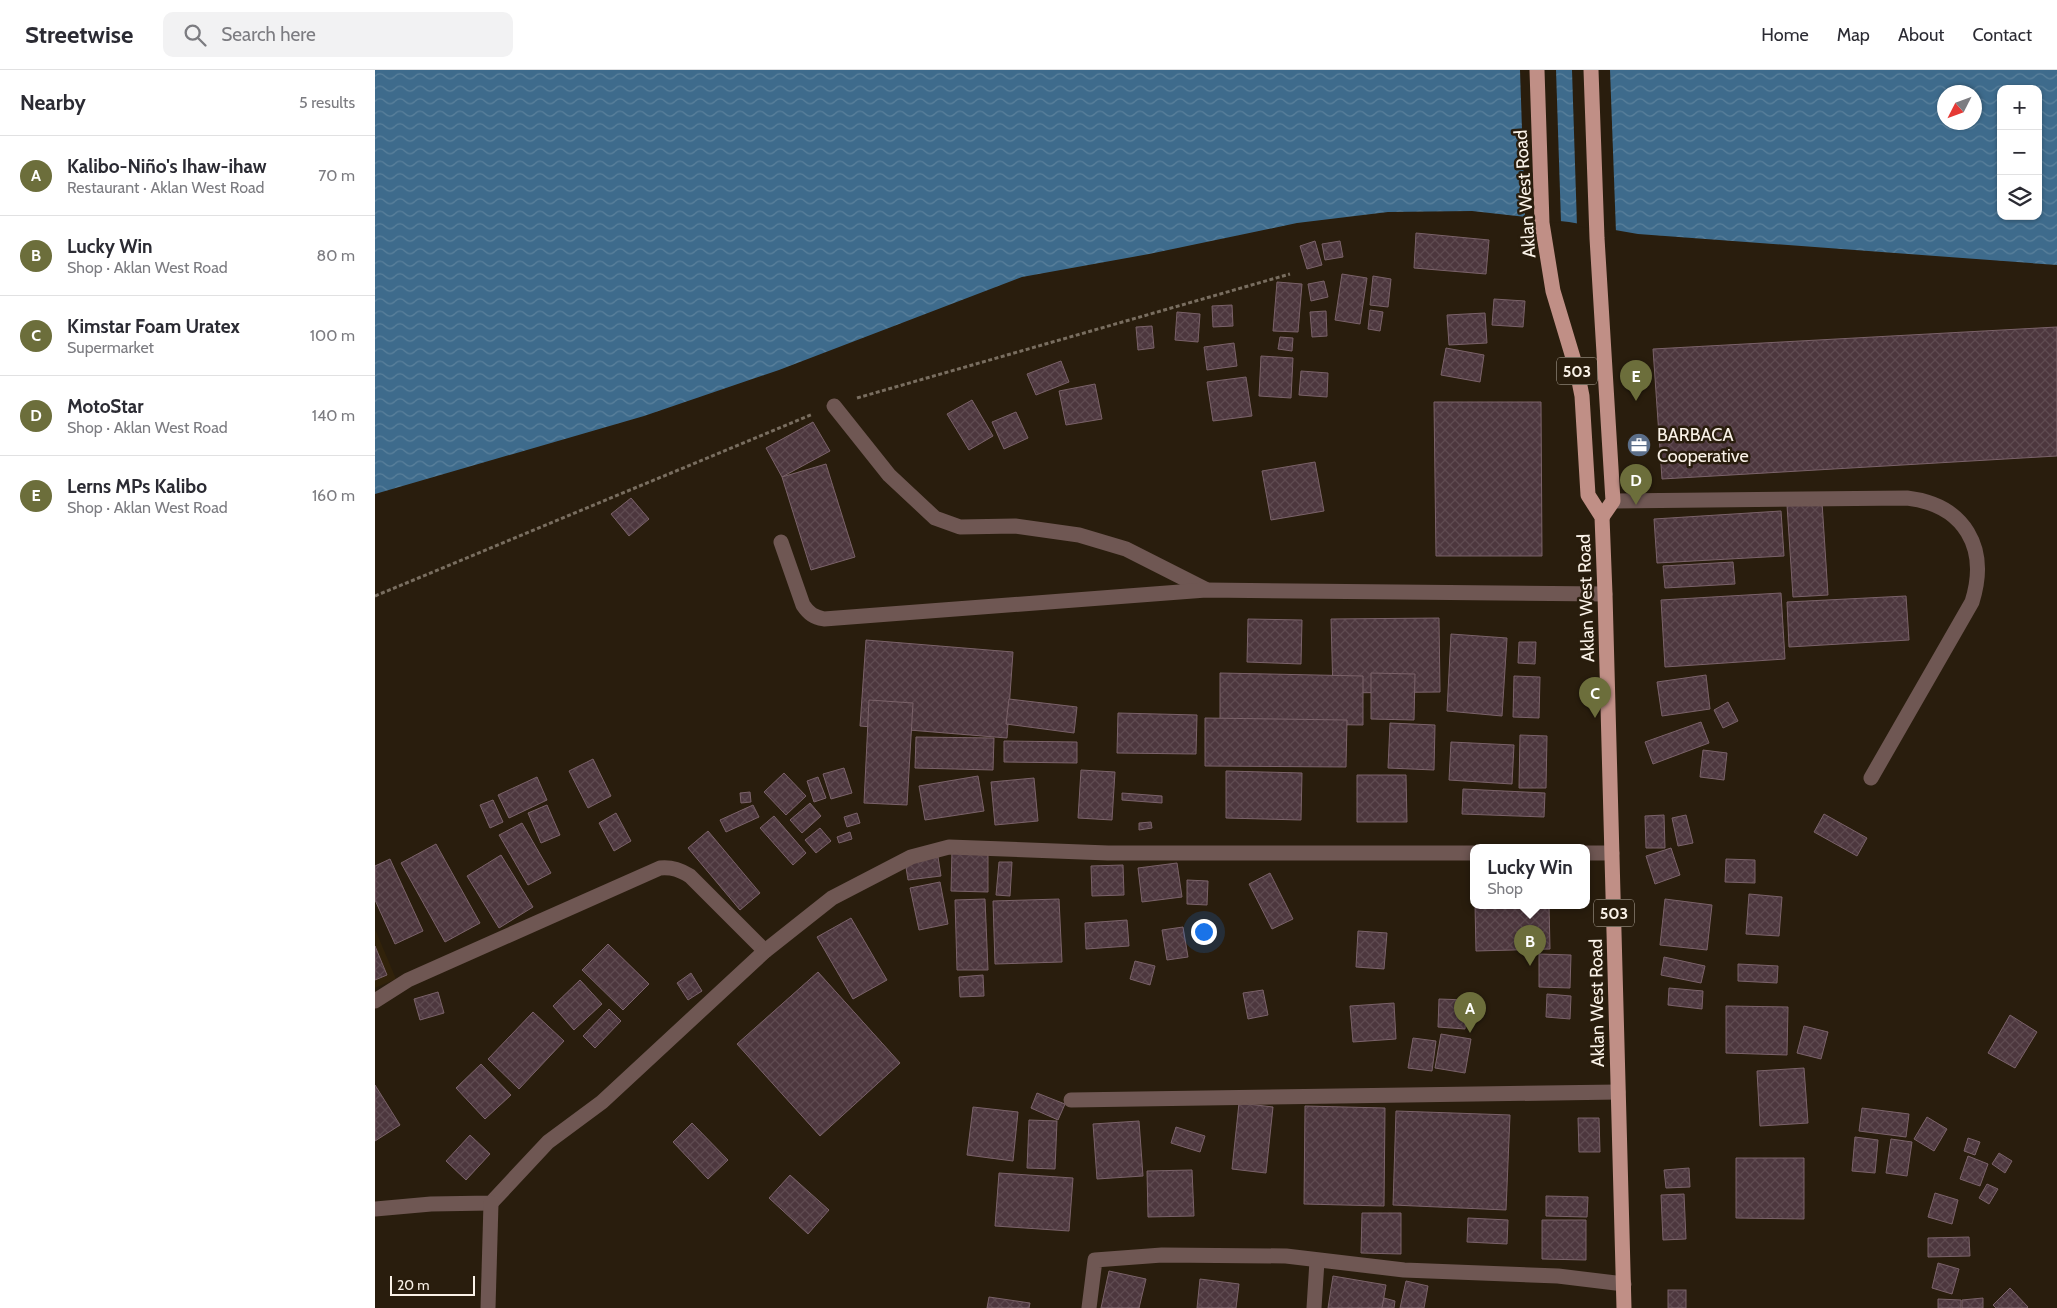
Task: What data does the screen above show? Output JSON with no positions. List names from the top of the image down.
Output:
{
  "streets": {
    "main road": ["Aklan West Road", "503"]
  },
  "crossings": [
    ["Aklan West Road", "503"]
  ],
  "places": {
    "office": ["BARBACA Cooperative"]
  },
  "scale_bar": "20 m",
  "north": "bottom left",
  "page": {
    "header": "Streetwise",
    "search": "Search here",
    "nav": [
      "Home",
      "Map",
      "About",
      "Contact"
    ],
    "heading": ["Nearby", "5 results"],
    "map_buttons": ["+", "−"],
    "list": [
      {
        "mark": "A",
        "name": "Kalibo-Niño's Ihaw-ihaw",
        "note": "Restaurant · Aklan West Road",
        "value": "70 m"
      },
      {
        "mark": "B",
        "name": "Lucky Win",
        "note": "Shop · Aklan West Road",
        "value": "80 m"
      },
      {
        "mark": "C",
        "name": "Kimstar Foam Uratex",
        "note": "Supermarket",
        "value": "100 m"
      },
      {
        "mark": "D",
        "name": "MotoStar",
        "note": "Shop · Aklan West Road",
        "value": "140 m"
      },
      {
        "mark": "E",
        "name": "Lerns MPs Kalibo",
        "note": "Shop · Aklan West Road",
        "value": "160 m"
      }
    ],
    "pins": [
      "E",
      "D",
      "C",
      "B",
      "A"
    ],
    "popup": ["Lucky Win", "Shop"],
    "scale": "20 m"
  }
}
